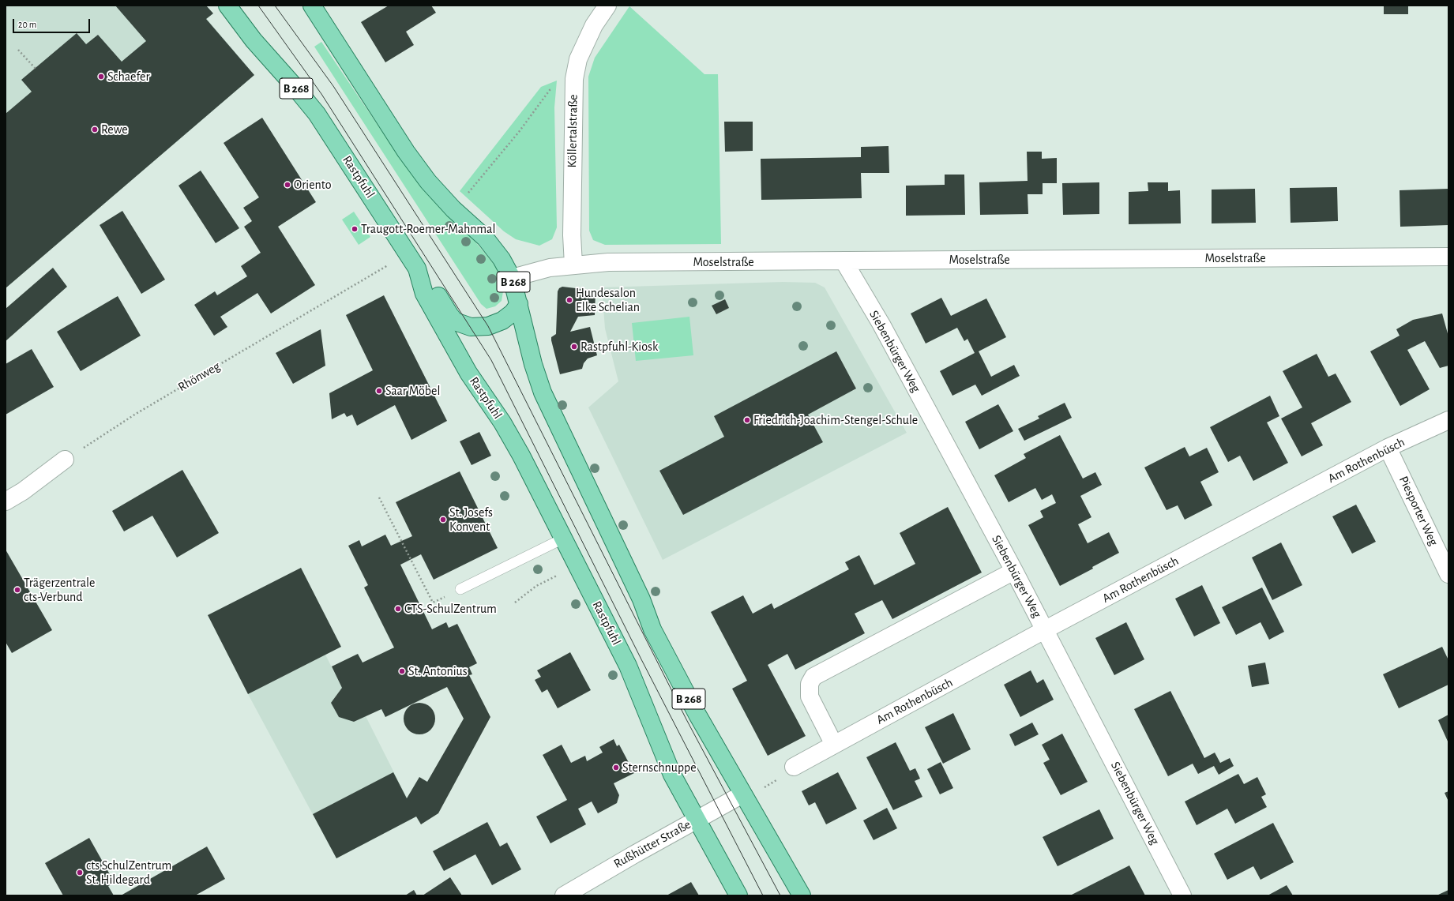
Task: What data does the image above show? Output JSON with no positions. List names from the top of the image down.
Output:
{
  "streets": {
    "main road": ["B 268", "Rastpfuhl"],
    "street": [
      "Köllertalstraße",
      "Moselstraße",
      "Siebenbürger Weg",
      "Am Rothenbüsch",
      "Piesporter Weg",
      "Rußhütter Straße"
    ],
    "path": ["Rhönweg"]
  },
  "crossings": [
    ["B 268", "Rastpfuhl"],
    ["B 268", "Moselstraße"],
    ["B 268", "Rußhütter Straße"],
    ["Köllertalstraße", "Moselstraße"],
    ["Rastpfuhl", "Rußhütter Straße"],
    ["Moselstraße", "Siebenbürger Weg"],
    ["Siebenbürger Weg", "Am Rothenbüsch"],
    ["Am Rothenbüsch", "Piesporter Weg"]
  ],
  "places": [
    "Schaefer",
    "Rewe",
    "Oriento",
    "Traugott-Roemer-Mahnmal",
    "Hundesalon Elke Schelian",
    "Rastpfuhl-Kiosk",
    "Saar Möbel",
    "Friedrich-Joachim-Stengel-Schule",
    "St. Josefs Konvent",
    "Trägerzentrale cts-Verbund",
    "CTS-SchulZentrum",
    "St. Antonius",
    "Sternschnuppe",
    "cts SchulZentrum St. Hildegard"
  ],
  "scale_bar": "20 m"
}
